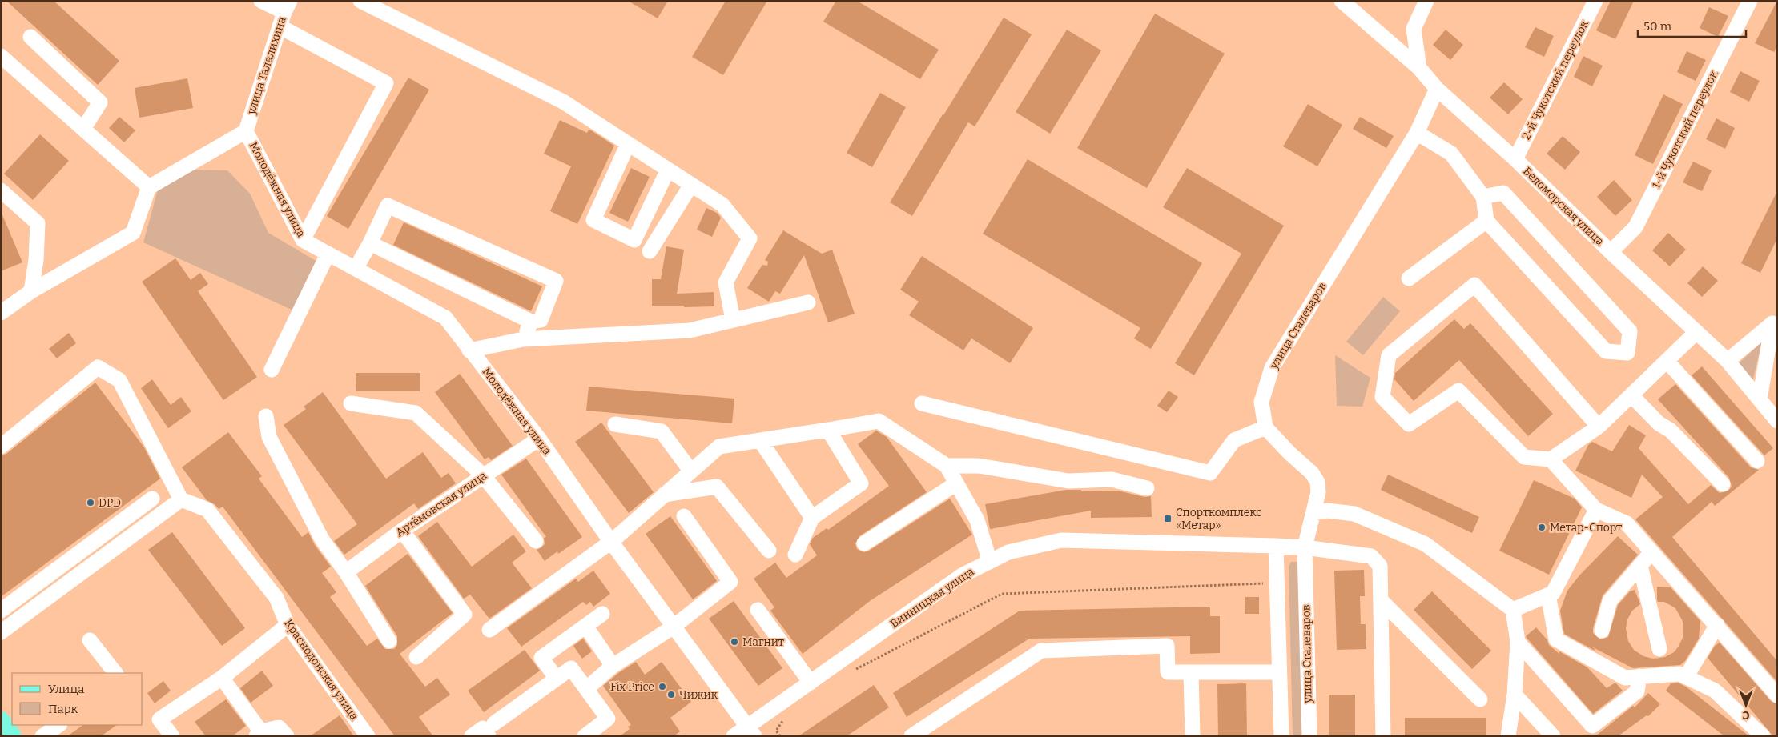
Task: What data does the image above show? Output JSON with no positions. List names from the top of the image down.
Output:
{
  "streets": {
    "street": [
      "улица Талалихина",
      "2-й Чукотский переулок",
      "1-й Чукотский переулок",
      "Молодёжная улица",
      "Беломорская улица",
      "улица Сталеваров",
      "Артёмовская улица",
      "Винницкая улица",
      "Краснодонская улица"
    ]
  },
  "crossings": [
    ["улица Талалихина", "Молодёжная улица"],
    ["2-й Чукотский переулок", "Беломорская улица"],
    ["1-й Чукотский переулок", "Беломорская улица"],
    ["Молодёжная улица", "Артёмовская улица"],
    ["Молодёжная улица", "Винницкая улица"],
    ["Беломорская улица", "улица Сталеваров"],
    ["улица Сталеваров", "Винницкая улица"]
  ],
  "places": {
    "other": [
      "DPD",
      "Метар-Спорт",
      "Магнит",
      "Fix Price",
      "Чижик"
    ],
    "transit": ["Спорткомплекс «Метар»"]
  },
  "legend": ["Улица", "Парк"],
  "scale_bar": "50 m",
  "north": "bottom"
}
